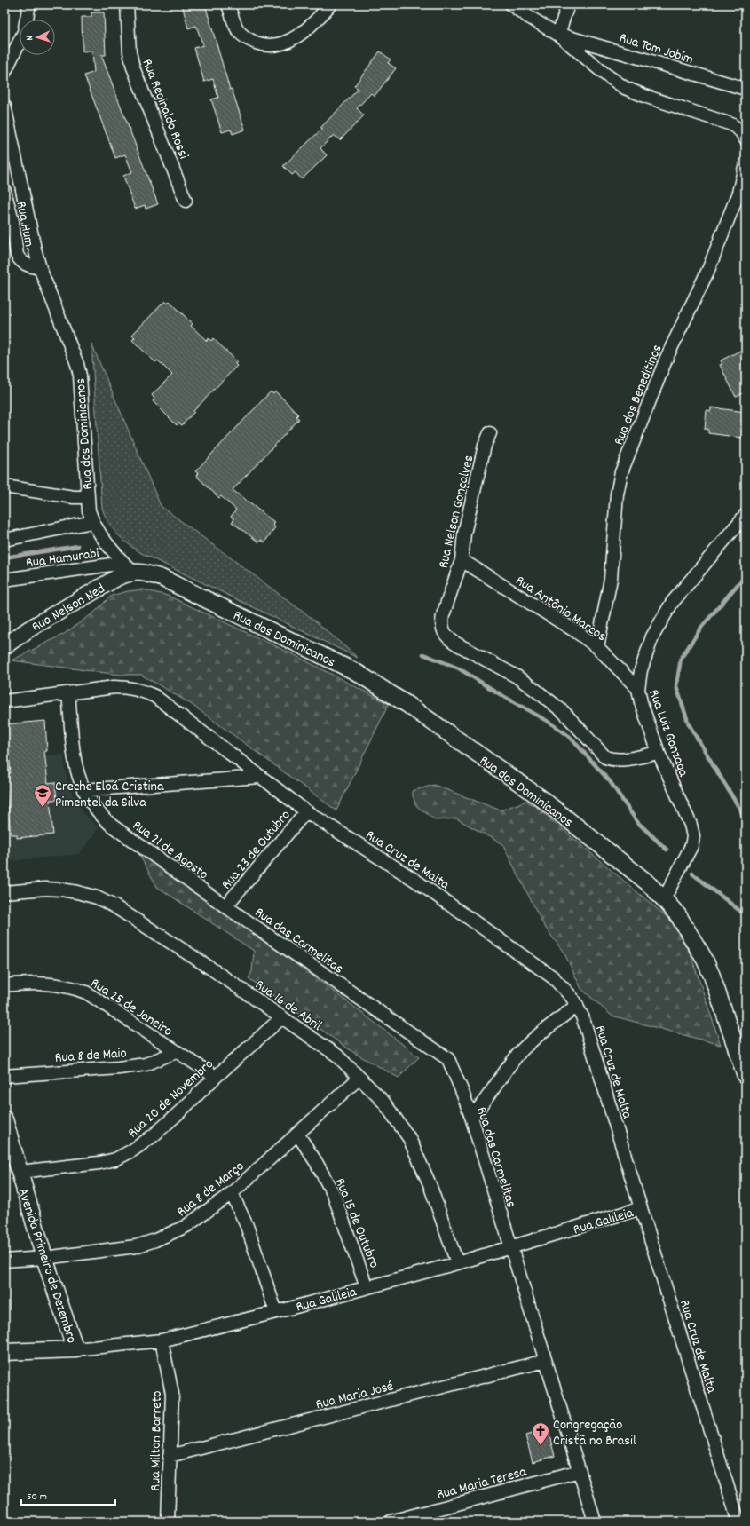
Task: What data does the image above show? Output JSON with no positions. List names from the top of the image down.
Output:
{
  "streets": {
    "street": [
      "Rua Tom Jobim",
      "Rua Reginaldo Rossi",
      "Rua Hum",
      "Rua dos Beneditinos",
      "Rua dos Dominicanos",
      "Rua Nelson Gonçalves",
      "Rua Hamurabi",
      "Rua Nelson Ned",
      "Rua Antônio Marcos",
      "Rua Luiz Gonzaga",
      "Rua 21 de Agosto",
      "Rua 23 de Outubro",
      "Rua Cruz de Malta",
      "Rua das Carmelitas",
      "Rua 16 de Abril",
      "Rua 25 de Janeiro",
      "Rua 8 de Maio",
      "Rua 20 de Novembro",
      "Rua 8 de Março",
      "Rua Galileia",
      "Rua 15 de Outubro",
      "Avenida Primeiro de Dezembro",
      "Rua Maria José",
      "Rua Milton Barreto",
      "Rua Maria Teresa"
    ]
  },
  "crossings": [
    ["Rua Hum", "Rua dos Dominicanos"],
    ["Rua dos Beneditinos", "Rua Antônio Marcos"],
    ["Rua dos Dominicanos", "Rua Hamurabi"],
    ["Rua dos Dominicanos", "Rua Nelson Ned"],
    ["Rua dos Dominicanos", "Rua Luiz Gonzaga"],
    ["Rua Nelson Gonçalves", "Rua Antônio Marcos"],
    ["Rua Nelson Gonçalves", "Rua Luiz Gonzaga"],
    ["Rua Hamurabi", "Rua Nelson Ned"],
    ["Rua Antônio Marcos", "Rua Luiz Gonzaga"],
    ["Rua 21 de Agosto", "Rua 23 de Outubro"],
    ["Rua 21 de Agosto", "Rua Cruz de Malta"],
    ["Rua 21 de Agosto", "Rua das Carmelitas"],
    ["Rua 23 de Outubro", "Rua Cruz de Malta"],
    ["Rua 23 de Outubro", "Rua das Carmelitas"],
    ["Rua Cruz de Malta", "Rua Galileia"],
    ["Rua das Carmelitas", "Rua Galileia"],
    ["Rua das Carmelitas", "Rua Maria José"],
    ["Rua das Carmelitas", "Rua Maria Teresa"],
    ["Rua 16 de Abril", "Rua 20 de Novembro"],
    ["Rua 16 de Abril", "Rua 8 de Março"],
    ["Rua 16 de Abril", "Rua Galileia"],
    ["Rua 25 de Janeiro", "Rua 8 de Maio"],
    ["Rua 25 de Janeiro", "Rua 20 de Novembro"],
    ["Rua 20 de Novembro", "Avenida Primeiro de Dezembro"],
    ["Rua 8 de Março", "Rua 15 de Outubro"],
    ["Rua 8 de Março", "Avenida Primeiro de Dezembro"],
    ["Rua Galileia", "Rua 15 de Outubro"],
    ["Rua Galileia", "Avenida Primeiro de Dezembro"],
    ["Rua Galileia", "Rua Milton Barreto"],
    ["Rua Maria José", "Rua Milton Barreto"]
  ],
  "places": {
    "school or university": ["Creche Eloá Cristina Pimentel da Silva"],
    "church": ["Congregação Cristã no Brasil"]
  },
  "scale_bar": "50 m",
  "north": "left"
}
